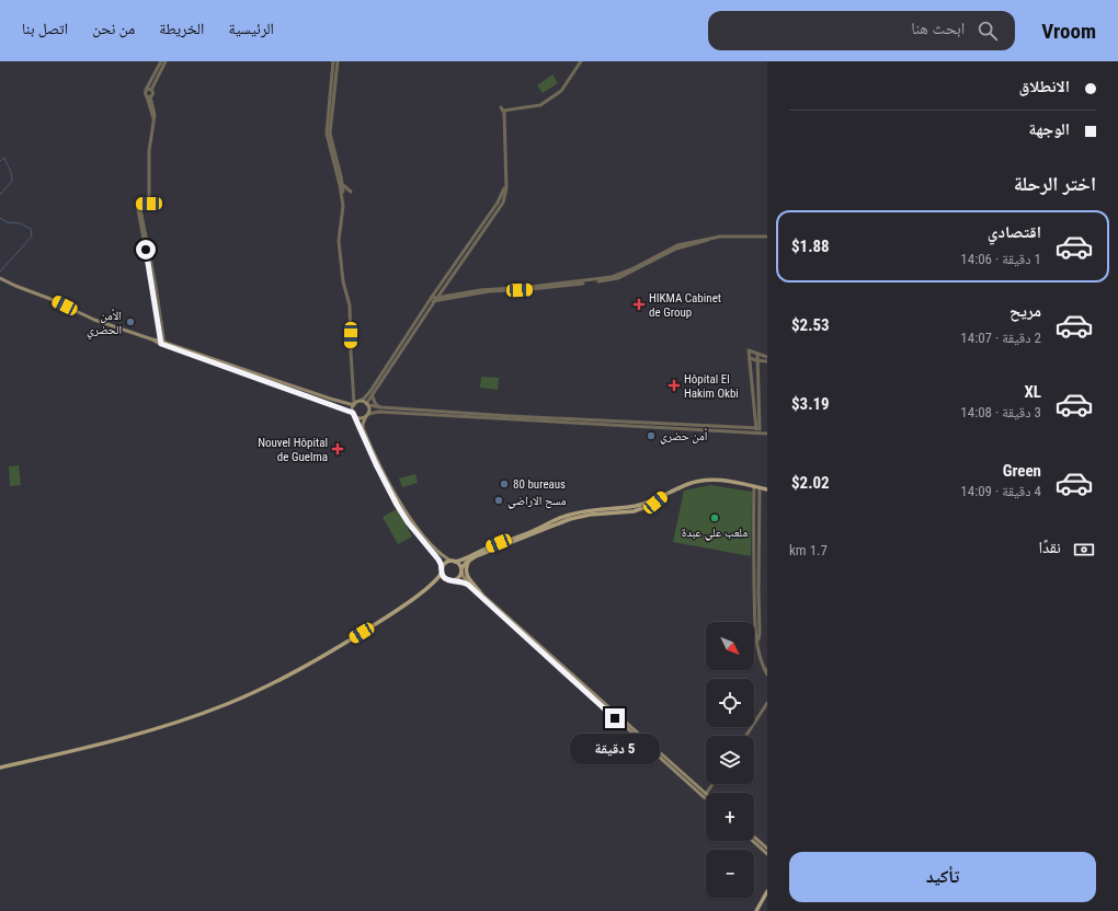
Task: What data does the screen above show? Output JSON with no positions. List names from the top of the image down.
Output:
{
  "places": {
    "health": ["HIKMA Cabinet de Group", "Hôpital El Hakim Okbi", "Nouvel Hôpital de Guelma"],
    "other": [
      "الأمن الحضري",
      "أمن حضري",
      "80 bureaus",
      "مسح الاراضي",
      "ملعب علي عبدة"
    ]
  },
  "north": "bottom right",
  "page": {
    "header": "Vroom",
    "search": "ابحث هنا",
    "nav": [
      "الرئيسية",
      "الخريطة",
      "من نحن",
      "اتصل بنا"
    ],
    "banner": ["الانطلاق", "الوجهة"],
    "heading": "اختر الرحلة",
    "list": [
      {
        "name": "اقتصادي",
        "note": "1 دقيقة · 14:06",
        "value": "$1.88"
      },
      {
        "name": "مريح",
        "note": "2 دقيقة · 14:07",
        "value": "$2.53"
      },
      {
        "name": "XL",
        "note": "3 دقيقة · 14:08",
        "value": "$3.19"
      },
      {
        "name": "Green",
        "note": "4 دقيقة · 14:09",
        "value": "$2.02"
      }
    ],
    "pay": ["نقدًا", "1.7 km"],
    "map_buttons": ["+", "−"],
    "bubble": "5 دقيقة",
    "buttons": "تأكيد"
  }
}
